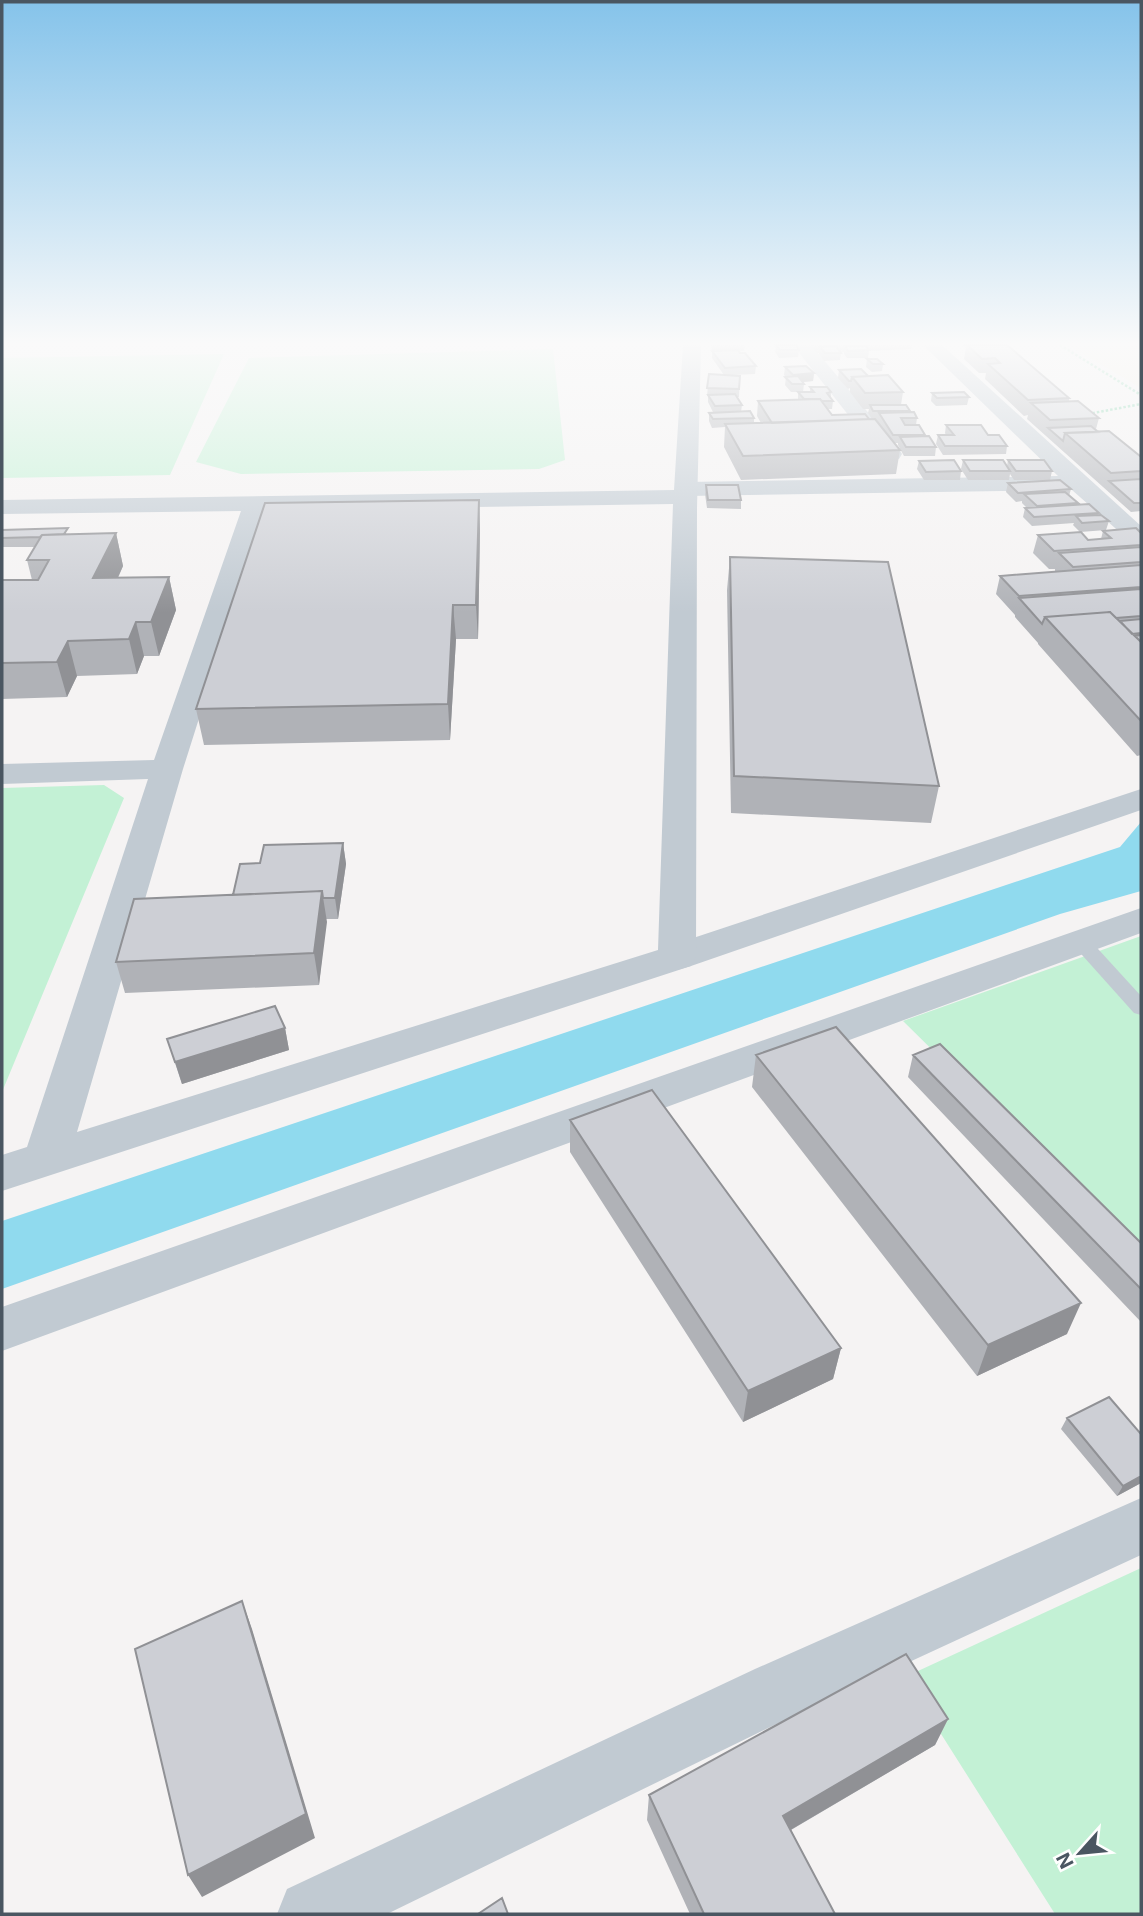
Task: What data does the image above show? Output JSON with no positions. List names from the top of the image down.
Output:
{
  "north": "bottom left"
}
